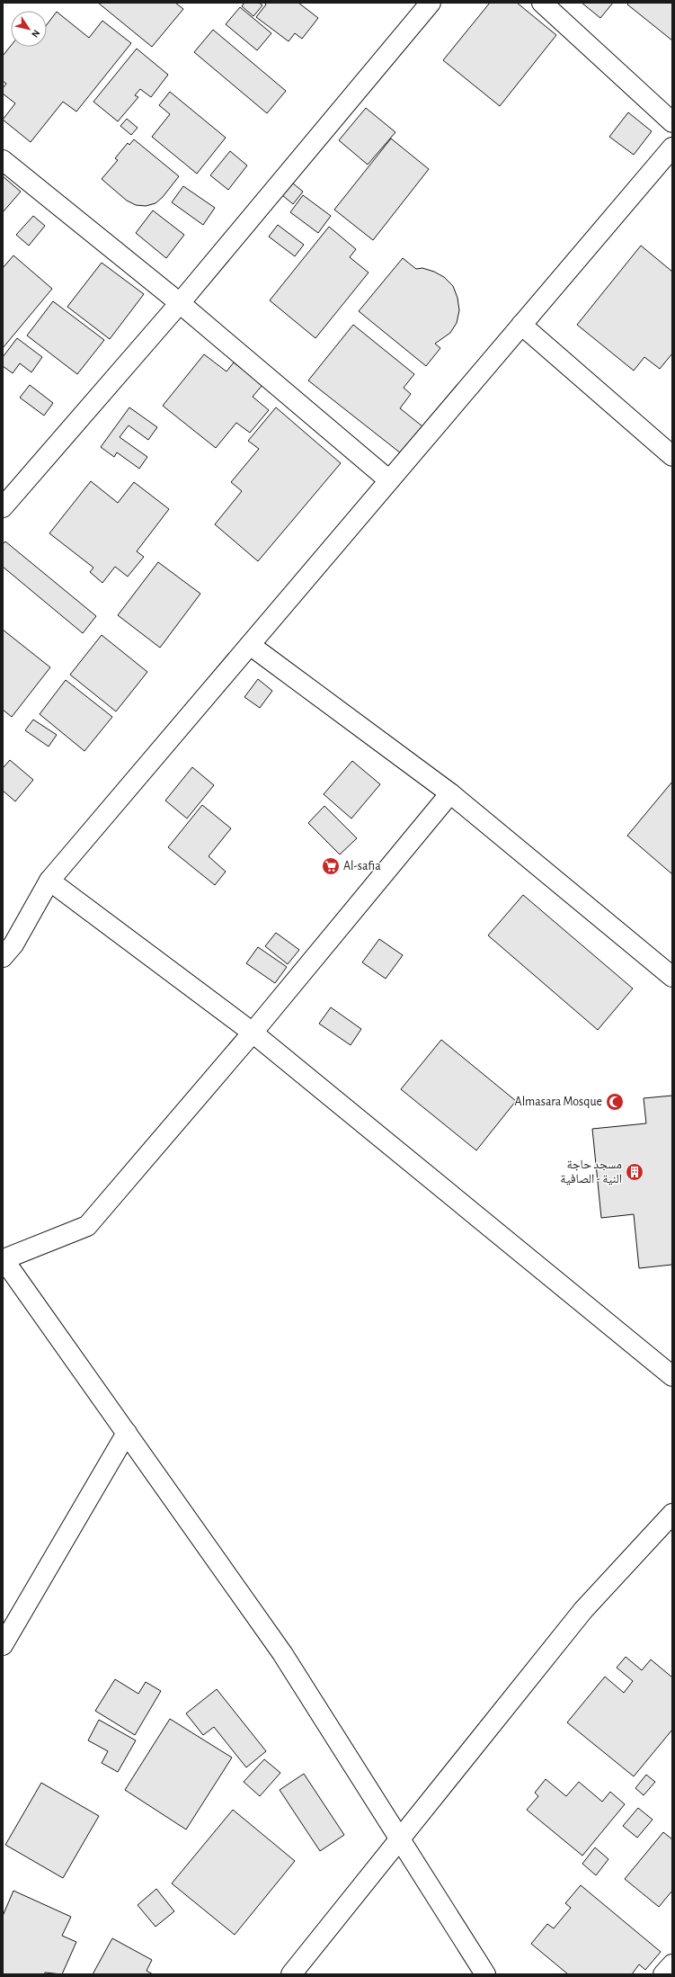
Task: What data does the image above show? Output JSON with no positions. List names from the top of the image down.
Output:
{
  "places": {
    "supermarket": ["Al-safia"],
    "mosque": ["Almasara Mosque"],
    "building": ["مسجد حاجة النية - الصافية"]
  },
  "north": "bottom right"
}
